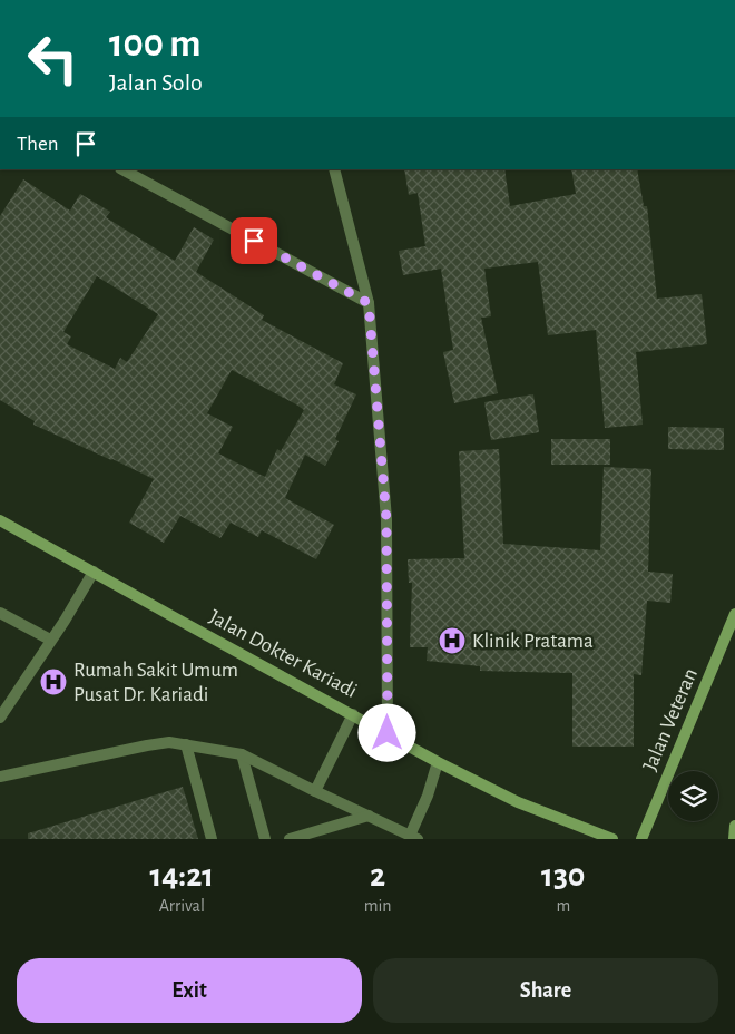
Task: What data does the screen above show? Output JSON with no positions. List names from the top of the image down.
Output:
{
  "streets": {
    "main road": ["Jalan Dokter Kariadi", "Jalan Veteran"]
  },
  "places": {
    "hospital": ["Klinik Pratama", "Rumah Sakit Umum Pusat Dr. Kariadi"]
  },
  "page": {
    "turn": ["100 m", "Jalan Solo"],
    "then": "Then",
    "eta": [
      "14:21",
      "Arrival",
      "2",
      "min",
      "130",
      "m"
    ],
    "buttons": ["Exit", "Share"]
  }
}
